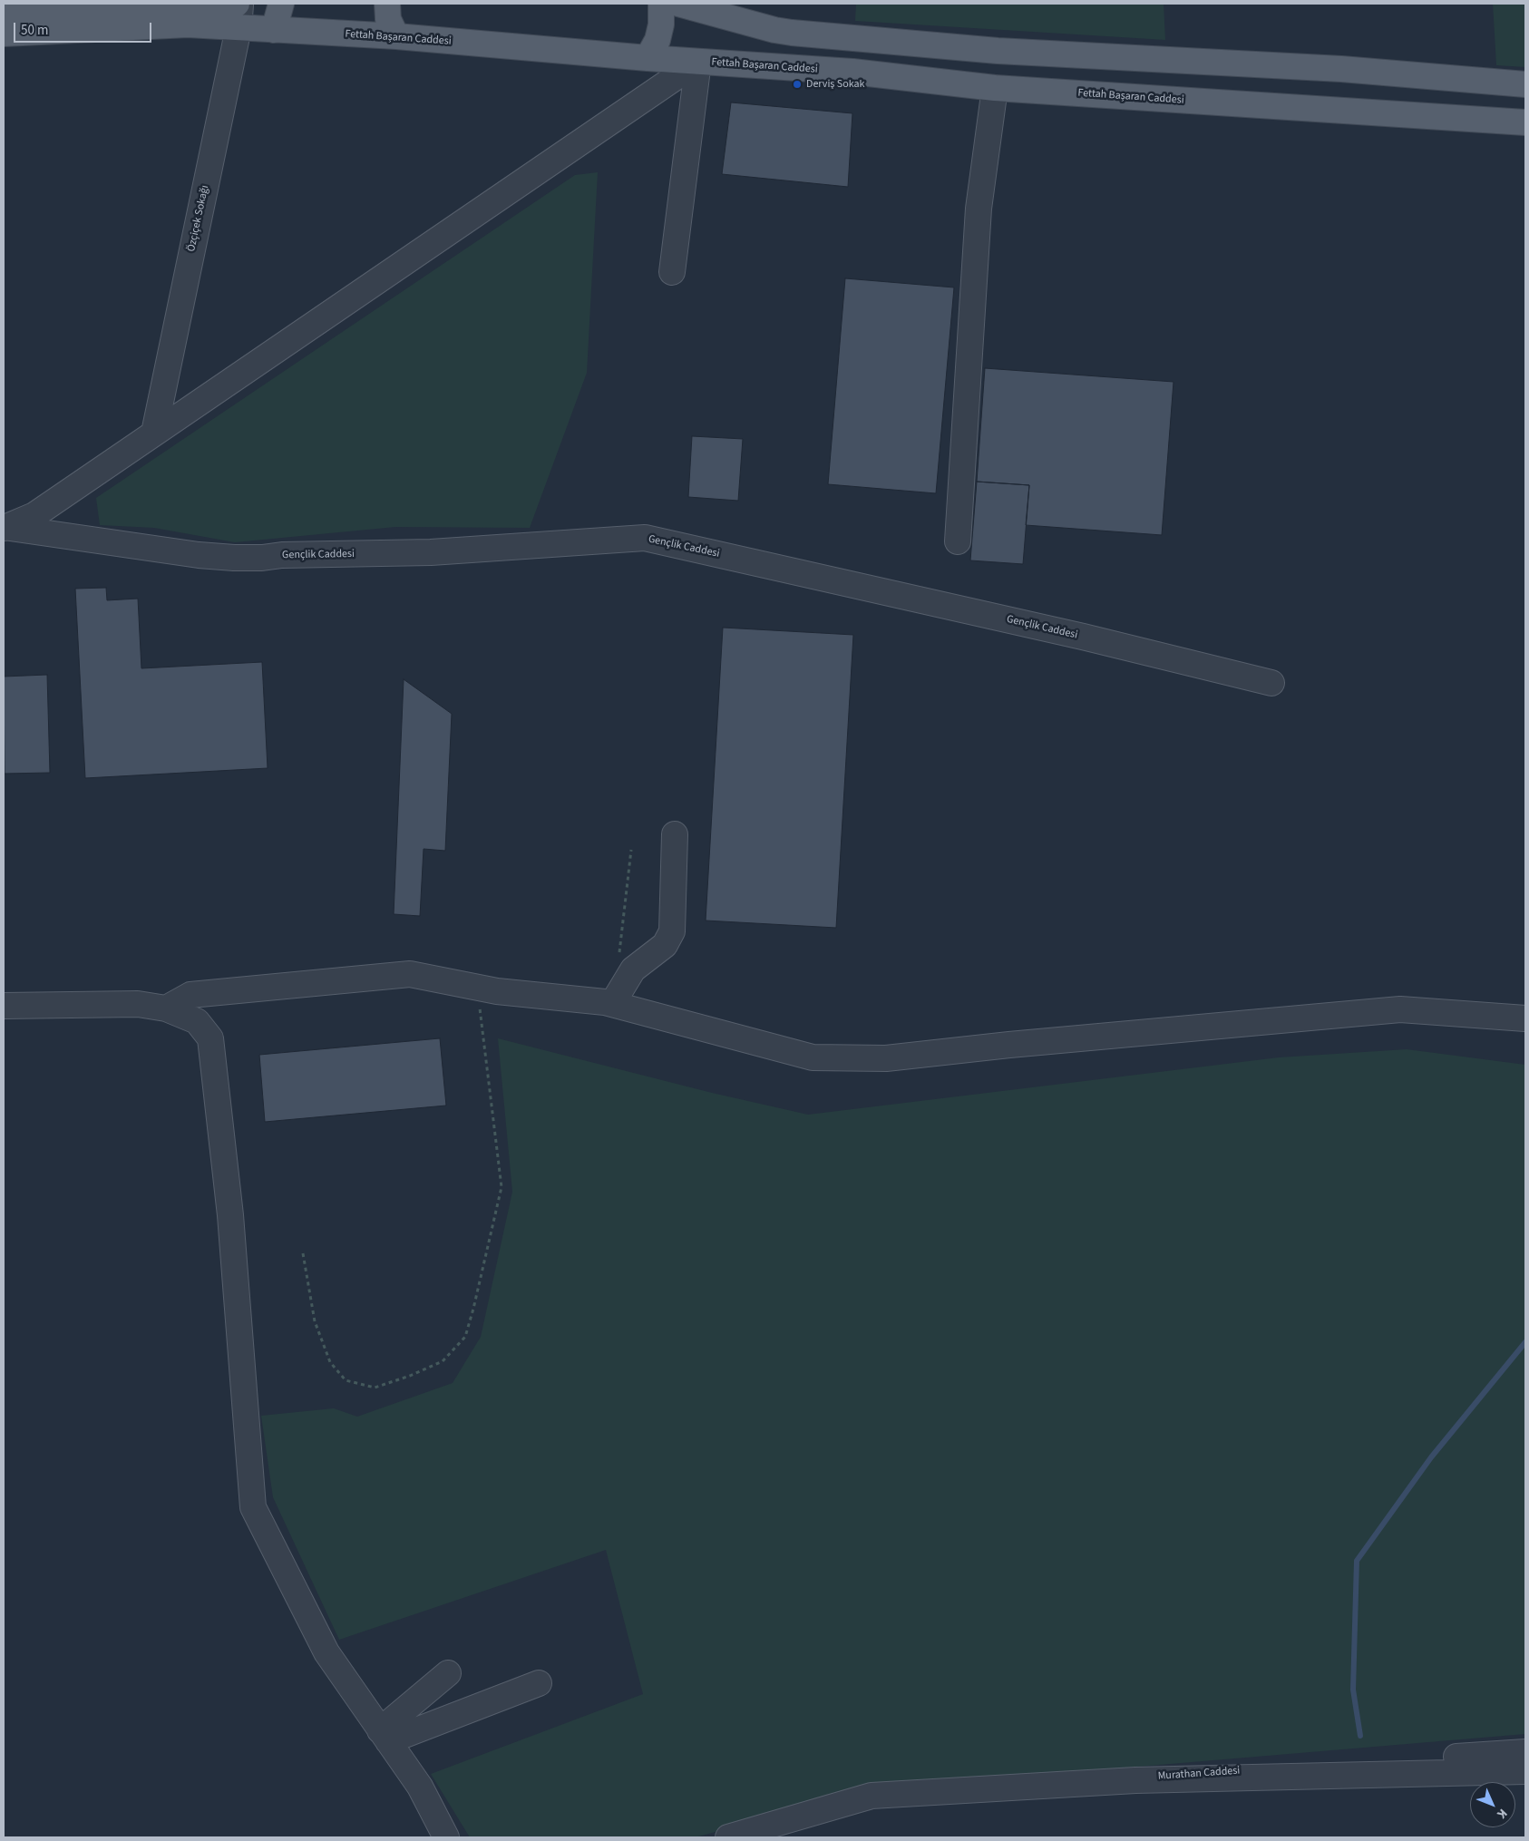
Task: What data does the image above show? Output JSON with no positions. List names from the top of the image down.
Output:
{
  "streets": {
    "main road": ["Fettah Başaran Caddesi"],
    "street": ["Özçiçek Sokağı", "Gençlik Caddesi", "Murathan Caddesi"]
  },
  "crossings": [
    ["Fettah Başaran Caddesi", "Özçiçek Sokağı"]
  ],
  "places": ["Derviş Sokak"],
  "scale_bar": "50 m",
  "north": "bottom right"
}
